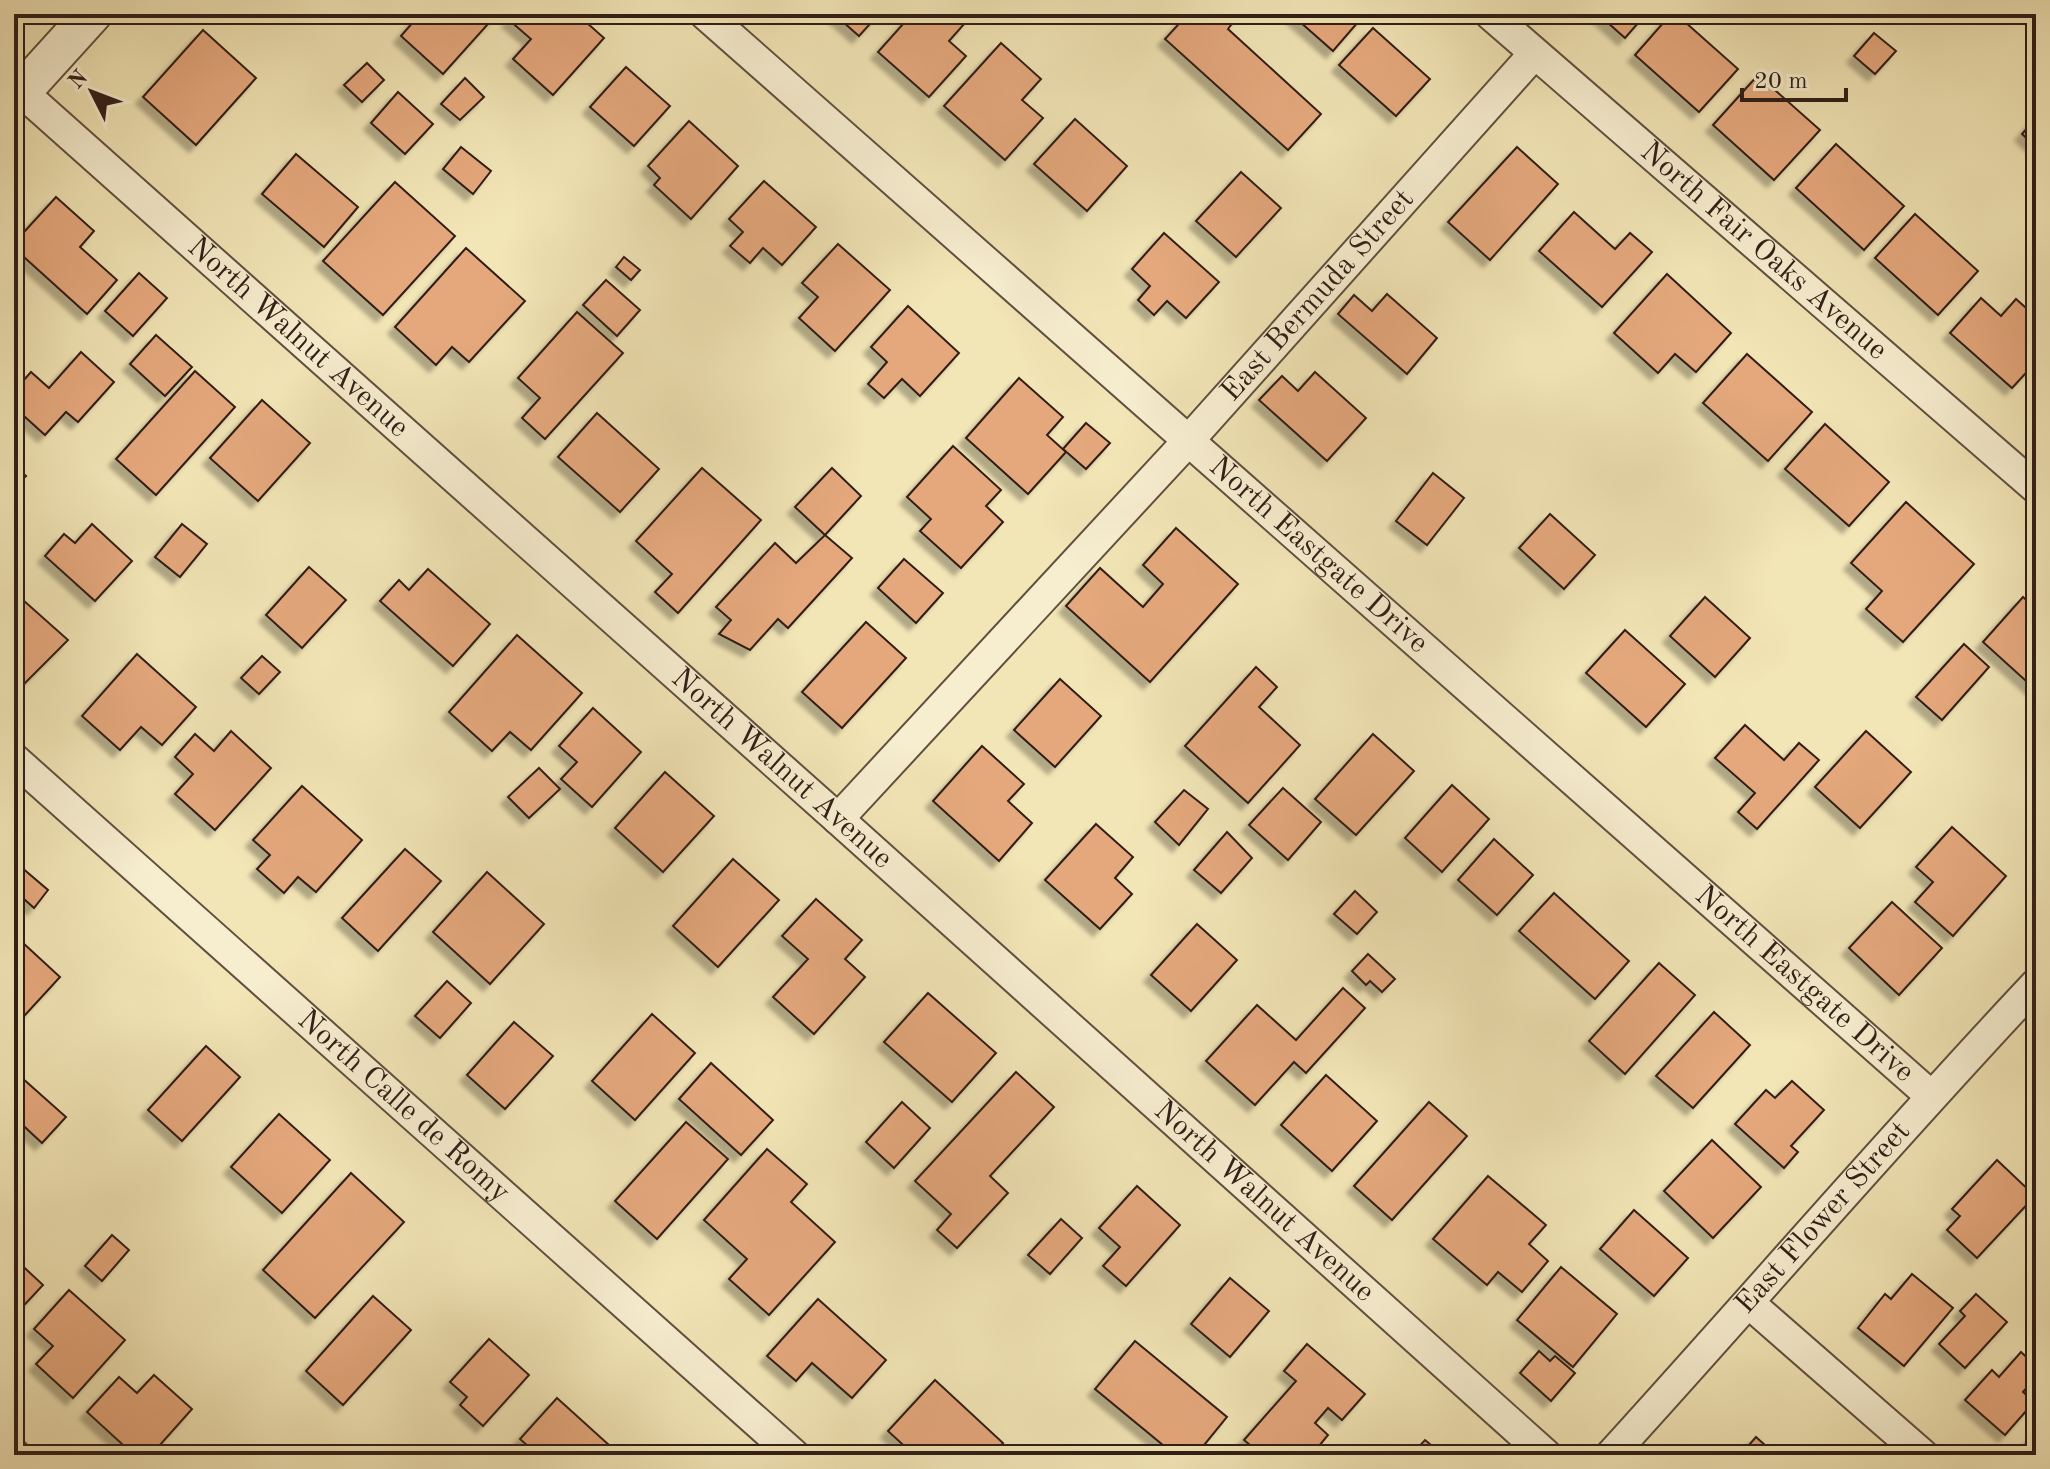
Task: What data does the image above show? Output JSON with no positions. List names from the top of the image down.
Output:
{
  "streets": {
    "street": [
      "North Fair Oaks Avenue",
      "East Bermuda Street",
      "North Walnut Avenue",
      "North Eastgate Drive",
      "North Calle de Romy",
      "East Flower Street"
    ]
  },
  "crossings": [
    ["North Fair Oaks Avenue", "East Bermuda Street"],
    ["East Bermuda Street", "North Walnut Avenue"],
    ["East Bermuda Street", "North Eastgate Drive"],
    ["North Eastgate Drive", "East Flower Street"]
  ],
  "scale_bar": "20 m",
  "north": "top left"
}
